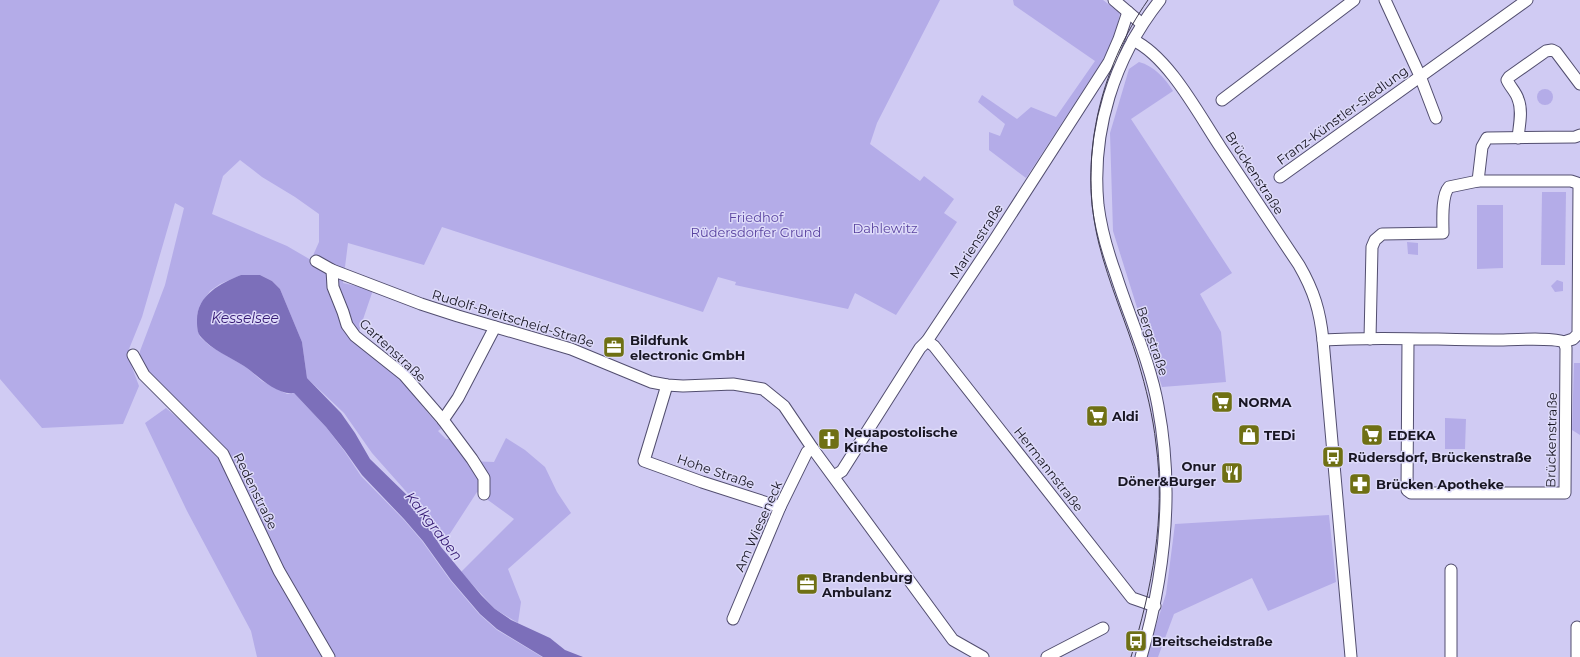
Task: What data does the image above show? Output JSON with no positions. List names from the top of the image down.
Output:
{
  "streets": {
    "street": [
      "Franz-Künstler-Siedlung",
      "Brückenstraße",
      "Marienstraße",
      "Rudolf-Breitscheid-Straße",
      "Bergstraße",
      "Gartenstraße",
      "Hermannstraße",
      "Hohe Straße",
      "Redenstraße",
      "Am Wieseneck"
    ]
  },
  "crossings": [
    ["Brückenstraße", "Bergstraße"],
    ["Marienstraße", "Rudolf-Breitscheid-Straße"],
    ["Marienstraße", "Hermannstraße"],
    ["Rudolf-Breitscheid-Straße", "Gartenstraße"],
    ["Rudolf-Breitscheid-Straße", "Hohe Straße"],
    ["Rudolf-Breitscheid-Straße", "Am Wieseneck"],
    ["Bergstraße", "Hermannstraße"],
    ["Hohe Straße", "Am Wieseneck"]
  ],
  "water": ["Kesselsee", "Kalkgraben"],
  "parks": ["Friedhof Rüdersdorfer Grund", "Dahlewitz"],
  "places": {
    "office": ["Bildfunk electronic GmbH", "Brandenburg Ambulanz"],
    "supermarket": ["NORMA", "Aldi", "EDEKA"],
    "shop": ["TEDi"],
    "church": ["Neuapostolische Kirche"],
    "bus stop": ["Rüdersdorf, Brückenstraße", "Breitscheidstraße"],
    "restaurant": ["Onur Döner&Burger"],
    "pharmacy": ["Brücken Apotheke"]
  }
}
